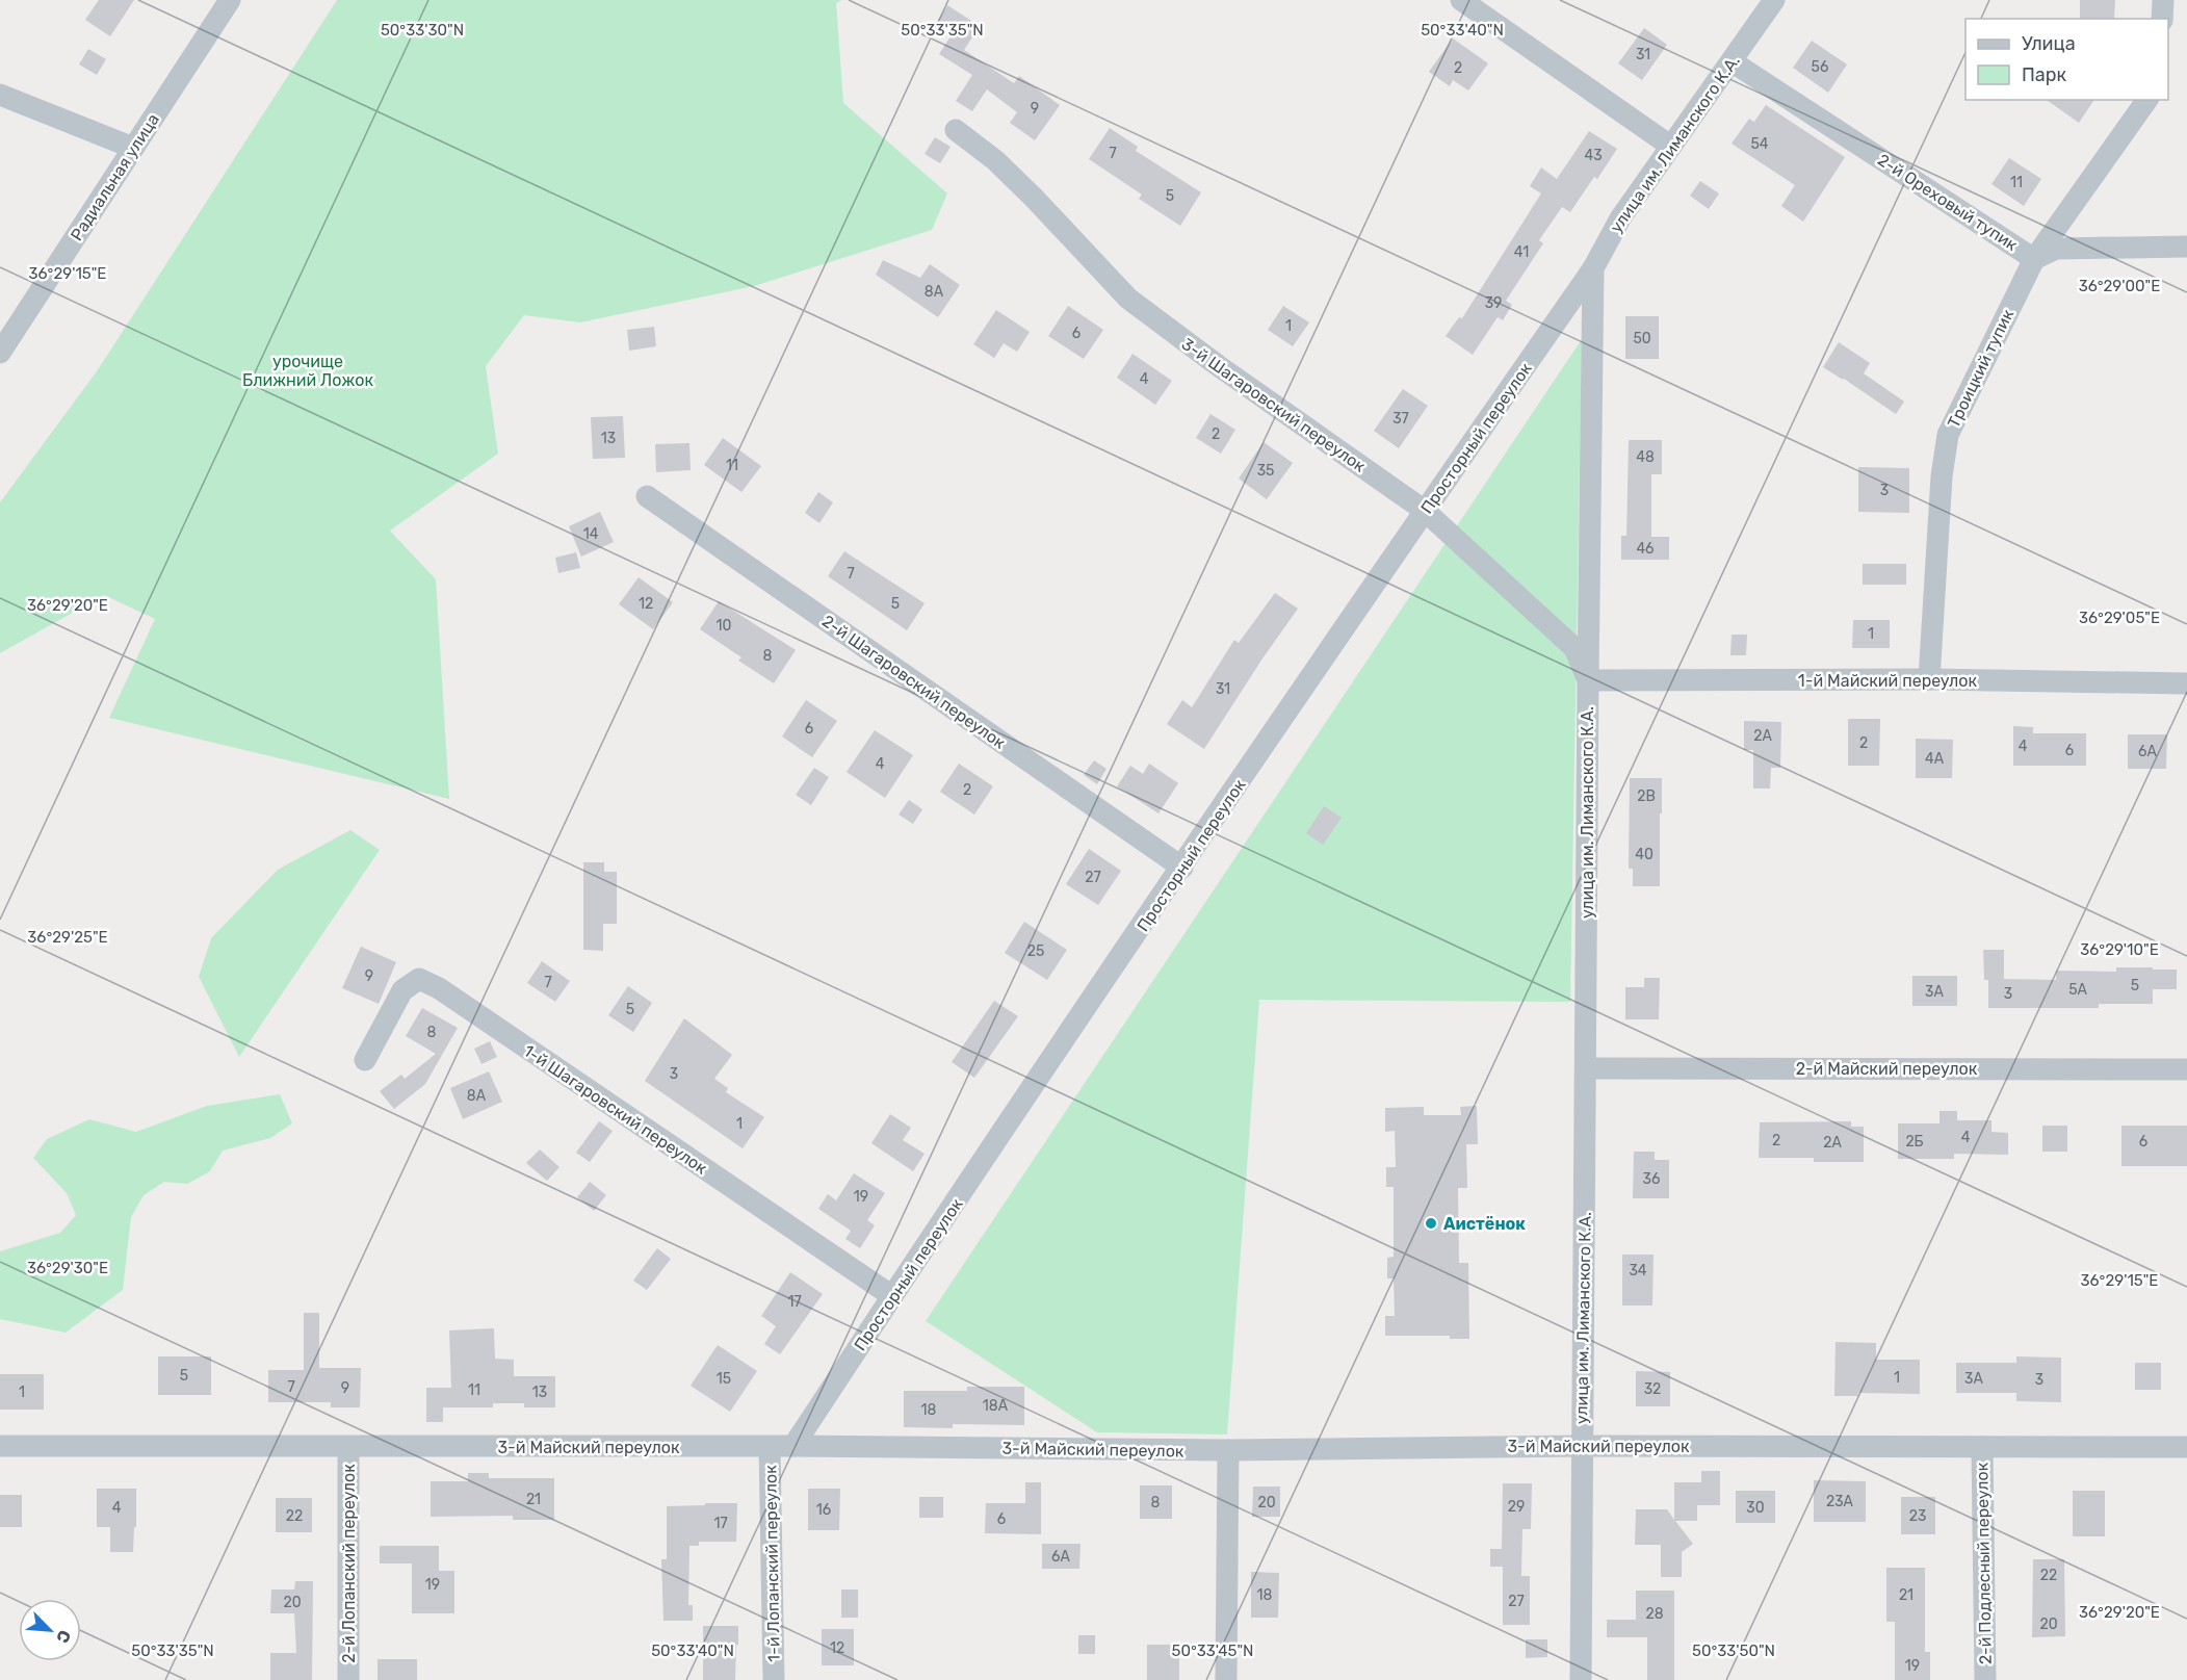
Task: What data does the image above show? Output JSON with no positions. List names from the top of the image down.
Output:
{
  "streets": {
    "street": [
      "улица им. Лиманского К.А.",
      "Радиальная улица",
      "2-й Ореховый тупик",
      "Троицкий тупик",
      "3-й Шагаровский переулок",
      "Просторный переулок",
      "1-й Майский переулок",
      "2-й Шагаровский переулок",
      "2-й Майский переулок",
      "1-й Шагаровский переулок",
      "3-й Майский переулок",
      "2-й Лопанский переулок",
      "1-й Лопанский переулок",
      "2-й Подлесный переулок"
    ]
  },
  "crossings": [
    ["улица им. Лиманского К.А.", "2-й Ореховый тупик"],
    ["улица им. Лиманского К.А.", "3-й Шагаровский переулок"],
    ["улица им. Лиманского К.А.", "Просторный переулок"],
    ["улица им. Лиманского К.А.", "1-й Майский переулок"],
    ["улица им. Лиманского К.А.", "2-й Майский переулок"],
    ["улица им. Лиманского К.А.", "3-й Майский переулок"],
    ["2-й Ореховый тупик", "Троицкий тупик"],
    ["Троицкий тупик", "1-й Майский переулок"],
    ["3-й Шагаровский переулок", "Просторный переулок"],
    ["3-й Шагаровский переулок", "1-й Майский переулок"],
    ["Просторный переулок", "2-й Шагаровский переулок"],
    ["Просторный переулок", "1-й Шагаровский переулок"],
    ["Просторный переулок", "3-й Майский переулок"],
    ["3-й Майский переулок", "2-й Лопанский переулок"],
    ["3-й Майский переулок", "1-й Лопанский переулок"],
    ["3-й Майский переулок", "2-й Подлесный переулок"]
  ],
  "parks": ["урочище Ближний Ложок"],
  "places": ["Аистёнок"],
  "house_numbers": [
    "31",
    "56",
    "2",
    "9",
    "54",
    "7",
    "43",
    "11",
    "5",
    "41",
    "8А",
    "39",
    "1",
    "6",
    "50",
    "4",
    "37",
    "2",
    "13",
    "48",
    "11",
    "35",
    "3",
    "14",
    "46",
    "7",
    "12",
    "5",
    "10",
    "1",
    "8",
    "31",
    "6",
    "2А",
    "2",
    "4",
    "6",
    "6А",
    "4А",
    "4",
    "2",
    "2В",
    "40",
    "27",
    "25",
    "9",
    "7",
    "5",
    "5А",
    "3А",
    "3",
    "5",
    "8",
    "3",
    "8А",
    "1",
    "4",
    "2",
    "2Б",
    "6",
    "2А",
    "36",
    "19",
    "34",
    "17",
    "5",
    "1",
    "15",
    "3А",
    "3",
    "7",
    "9",
    "32",
    "11",
    "1",
    "13",
    "18А",
    "18",
    "21",
    "23А",
    "8",
    "20",
    "29",
    "4",
    "30",
    "16",
    "22",
    "23",
    "6",
    "17",
    "6А",
    "22",
    "19",
    "18",
    "21",
    "27",
    "20",
    "28",
    "20",
    "12",
    "19"
  ],
  "legend": ["Улица", "Парк"],
  "north": "bottom right",
  "coordinates": [
    "50°33'30\"N",
    "50°33'35\"N",
    "50°33'40\"N",
    "36°29'15\"E",
    "36°29'00\"E",
    "36°29'20\"E",
    "36°29'05\"E",
    "36°29'25\"E",
    "36°29'10\"E",
    "36°29'30\"E",
    "50°33'45\"N",
    "50°33'50\"N"
  ]
}
